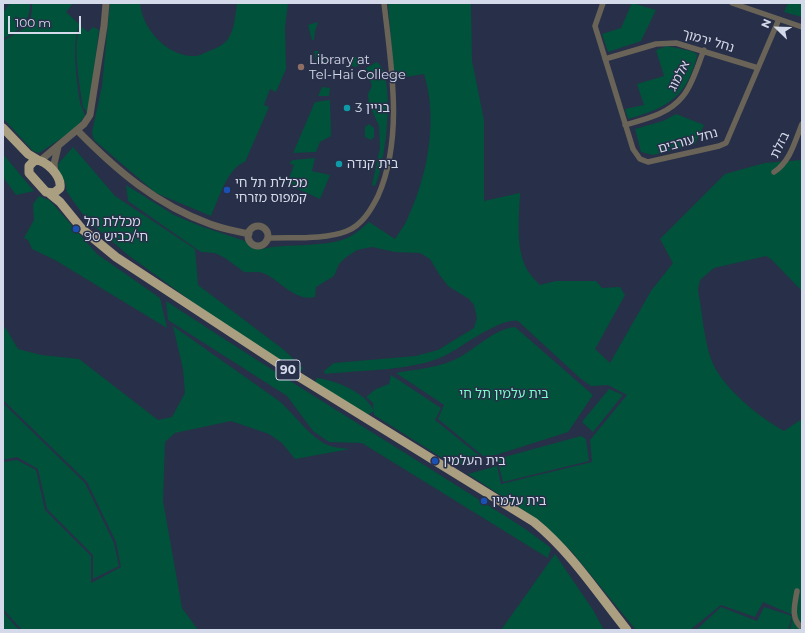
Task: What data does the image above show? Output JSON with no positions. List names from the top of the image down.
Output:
{
  "streets": {
    "highway": ["90"],
    "street": [
      "נחל ירמוך",
      "אלמוג",
      "נחל עורבים",
      "בזלת"
    ]
  },
  "crossings": [
    ["נחל ירמוך", "אלמוג"],
    ["נחל ירמוך", "נחל עורבים"],
    ["אלמוג", "נחל עורבים"]
  ],
  "parks": ["בית עלמין תל חי"],
  "places": [
    "Library at Tel-Hai College",
    "בניין 3",
    "בית קנדה",
    "מכללת תל חי קמפוס מזרחי",
    "מכללת תל חי/כביש 90",
    "בית העלמין",
    "בית עלמין"
  ],
  "scale_bar": "100 m",
  "north": "top left"
}
